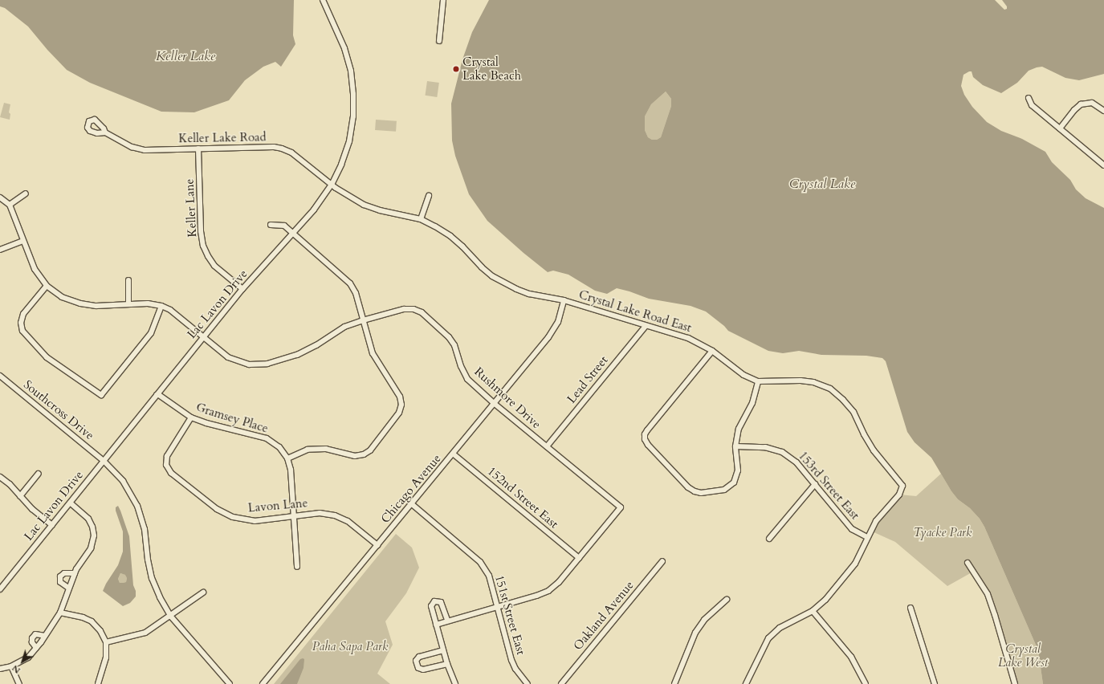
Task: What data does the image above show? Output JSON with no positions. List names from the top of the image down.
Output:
{
  "streets": {
    "street": [
      "Keller Lake Road",
      "Keller Lane",
      "Lac Lavon Drive",
      "Crystal Lake Road East",
      "Lead Street",
      "Rushmore Drive",
      "Southcross Drive",
      "Gramsey Place",
      "153rd Street East",
      "Chicago Avenue",
      "152nd Street East",
      "Lavon Lane",
      "151st Street East",
      "Oakland Avenue"
    ]
  },
  "crossings": [
    ["Keller Lake Road", "Keller Lane"],
    ["Keller Lake Road", "Lac Lavon Drive"],
    ["Keller Lake Road", "Crystal Lake Road East"],
    ["Keller Lane", "Lac Lavon Drive"],
    ["Lac Lavon Drive", "Crystal Lake Road East"],
    ["Lac Lavon Drive", "Rushmore Drive"],
    ["Lac Lavon Drive", "Southcross Drive"],
    ["Lac Lavon Drive", "Gramsey Place"],
    ["Crystal Lake Road East", "Lead Street"],
    ["Crystal Lake Road East", "153rd Street East"],
    ["Crystal Lake Road East", "Chicago Avenue"],
    ["Lead Street", "Rushmore Drive"],
    ["Rushmore Drive", "Chicago Avenue"],
    ["Rushmore Drive", "152nd Street East"],
    ["Gramsey Place", "Lavon Lane"],
    ["Chicago Avenue", "152nd Street East"],
    ["Chicago Avenue", "Lavon Lane"],
    ["Chicago Avenue", "151st Street East"]
  ],
  "water": ["Keller Lake", "Crystal Lake"],
  "parks": ["Tyacke Park", "Paha Sapa Park", "Crystal Lake West"],
  "places": ["Crystal Lake Beach"],
  "north": "bottom left"
}
